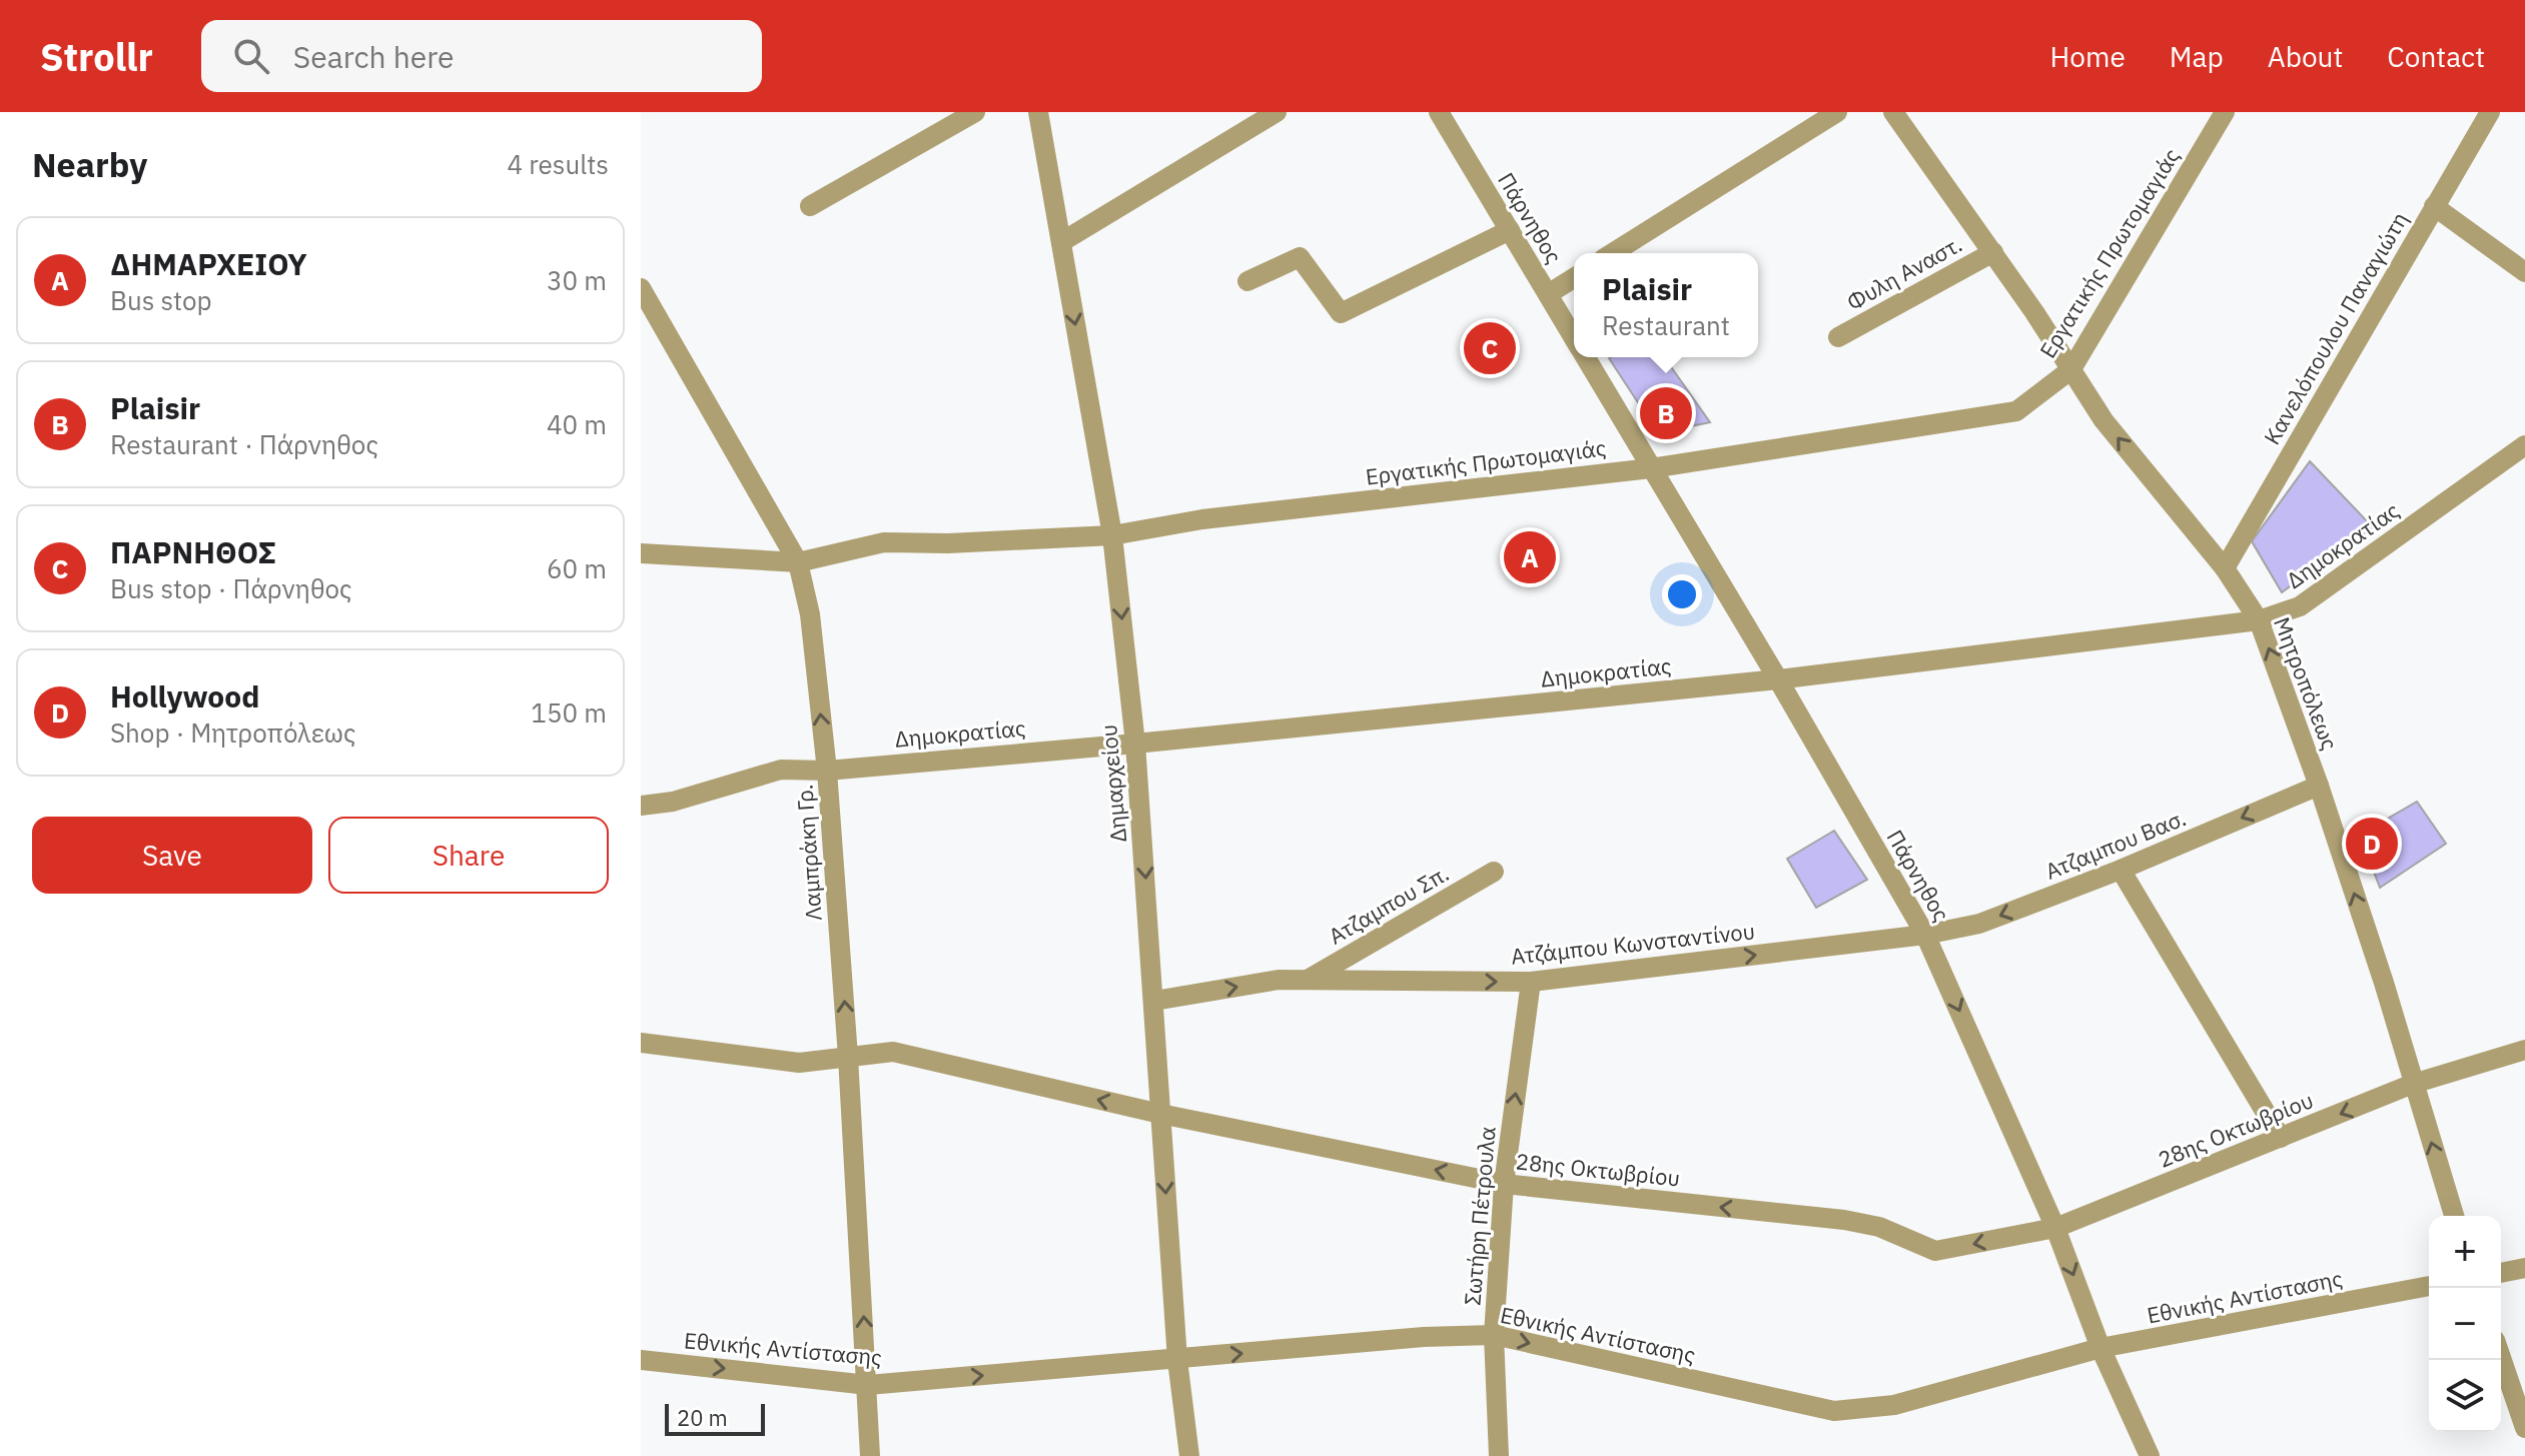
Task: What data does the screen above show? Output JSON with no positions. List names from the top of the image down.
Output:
{
  "streets": {
    "street": [
      "Πάρνηθος",
      "Εργατικής Πρωτομαγιάς",
      "Φυλη Αναστ.",
      "Κανελόπουλου Παναγιώτη",
      "Δημοκρατίας",
      "Μητροπόλεως",
      "Δημαρχείου",
      "Ατζαμπου Βασ.",
      "Λαμπράκη Γρ.",
      "Ατζαμπου Σπ.",
      "Ατζάμπου Κωνσταντίνου",
      "28ης Οκτωβρίου",
      "Σωτήρη Πέτρουλα",
      "Εθνικής Αντίστασης"
    ]
  },
  "crossings": [
    ["Πάρνηθος", "Εργατικής Πρωτομαγιάς"],
    ["Πάρνηθος", "Δημοκρατίας"],
    ["Πάρνηθος", "Ατζαμπου Βασ."],
    ["Πάρνηθος", "Ατζάμπου Κωνσταντίνου"],
    ["Πάρνηθος", "28ης Οκτωβρίου"],
    ["Πάρνηθος", "Εθνικής Αντίστασης"],
    ["Εργατικής Πρωτομαγιάς", "Μητροπόλεως"],
    ["Εργατικής Πρωτομαγιάς", "Δημαρχείου"],
    ["Εργατικής Πρωτομαγιάς", "Λαμπράκη Γρ."],
    ["Φυλη Αναστ.", "Μητροπόλεως"],
    ["Κανελόπουλου Παναγιώτη", "Μητροπόλεως"],
    ["Δημοκρατίας", "Μητροπόλεως"],
    ["Δημοκρατίας", "Δημαρχείου"],
    ["Δημοκρατίας", "Λαμπράκη Γρ."],
    ["Μητροπόλεως", "Ατζαμπου Βασ."],
    ["Μητροπόλεως", "28ης Οκτωβρίου"],
    ["Δημαρχείου", "Ατζάμπου Κωνσταντίνου"],
    ["Δημαρχείου", "28ης Οκτωβρίου"],
    ["Δημαρχείου", "Εθνικής Αντίστασης"],
    ["Ατζαμπου Βασ.", "Ατζάμπου Κωνσταντίνου"],
    ["Λαμπράκη Γρ.", "28ης Οκτωβρίου"],
    ["Λαμπράκη Γρ.", "Εθνικής Αντίστασης"],
    ["Ατζαμπου Σπ.", "Ατζάμπου Κωνσταντίνου"],
    ["Ατζάμπου Κωνσταντίνου", "Σωτήρη Πέτρουλα"],
    ["28ης Οκτωβρίου", "Σωτήρη Πέτρουλα"],
    ["Σωτήρη Πέτρουλα", "Εθνικής Αντίστασης"]
  ],
  "one_way": [
    "Μητροπόλεως",
    "Δημαρχείου",
    "Ατζαμπου Βασ.",
    "Λαμπράκη Γρ.",
    "Ατζάμπου Κωνσταντίνου",
    "28ης Οκτωβρίου",
    "Σωτήρη Πέτρουλα",
    "Εθνικής Αντίστασης"
  ],
  "scale_bar": "20 m",
  "page": {
    "header": "Strollr",
    "search": "Search here",
    "nav": [
      "Home",
      "Map",
      "About",
      "Contact"
    ],
    "heading": ["Nearby", "4 results"],
    "list": [
      {
        "mark": "A",
        "name": "ΔΗΜΑΡΧΕΙΟΥ",
        "note": "Bus stop",
        "value": "30 m"
      },
      {
        "mark": "B",
        "name": "Plaisir",
        "note": "Restaurant · Πάρνηθος",
        "value": "40 m"
      },
      {
        "mark": "C",
        "name": "ΠΑΡΝΗΘΟΣ",
        "note": "Bus stop · Πάρνηθος",
        "value": "60 m"
      },
      {
        "mark": "D",
        "name": "Hollywood",
        "note": "Shop · Μητροπόλεως",
        "value": "150 m"
      }
    ],
    "popup": ["Plaisir", "Restaurant"],
    "pins": [
      "C",
      "B",
      "A",
      "D"
    ],
    "buttons": ["Save", "Share"],
    "map_buttons": ["+", "−"],
    "scale": "20 m"
  }
}
